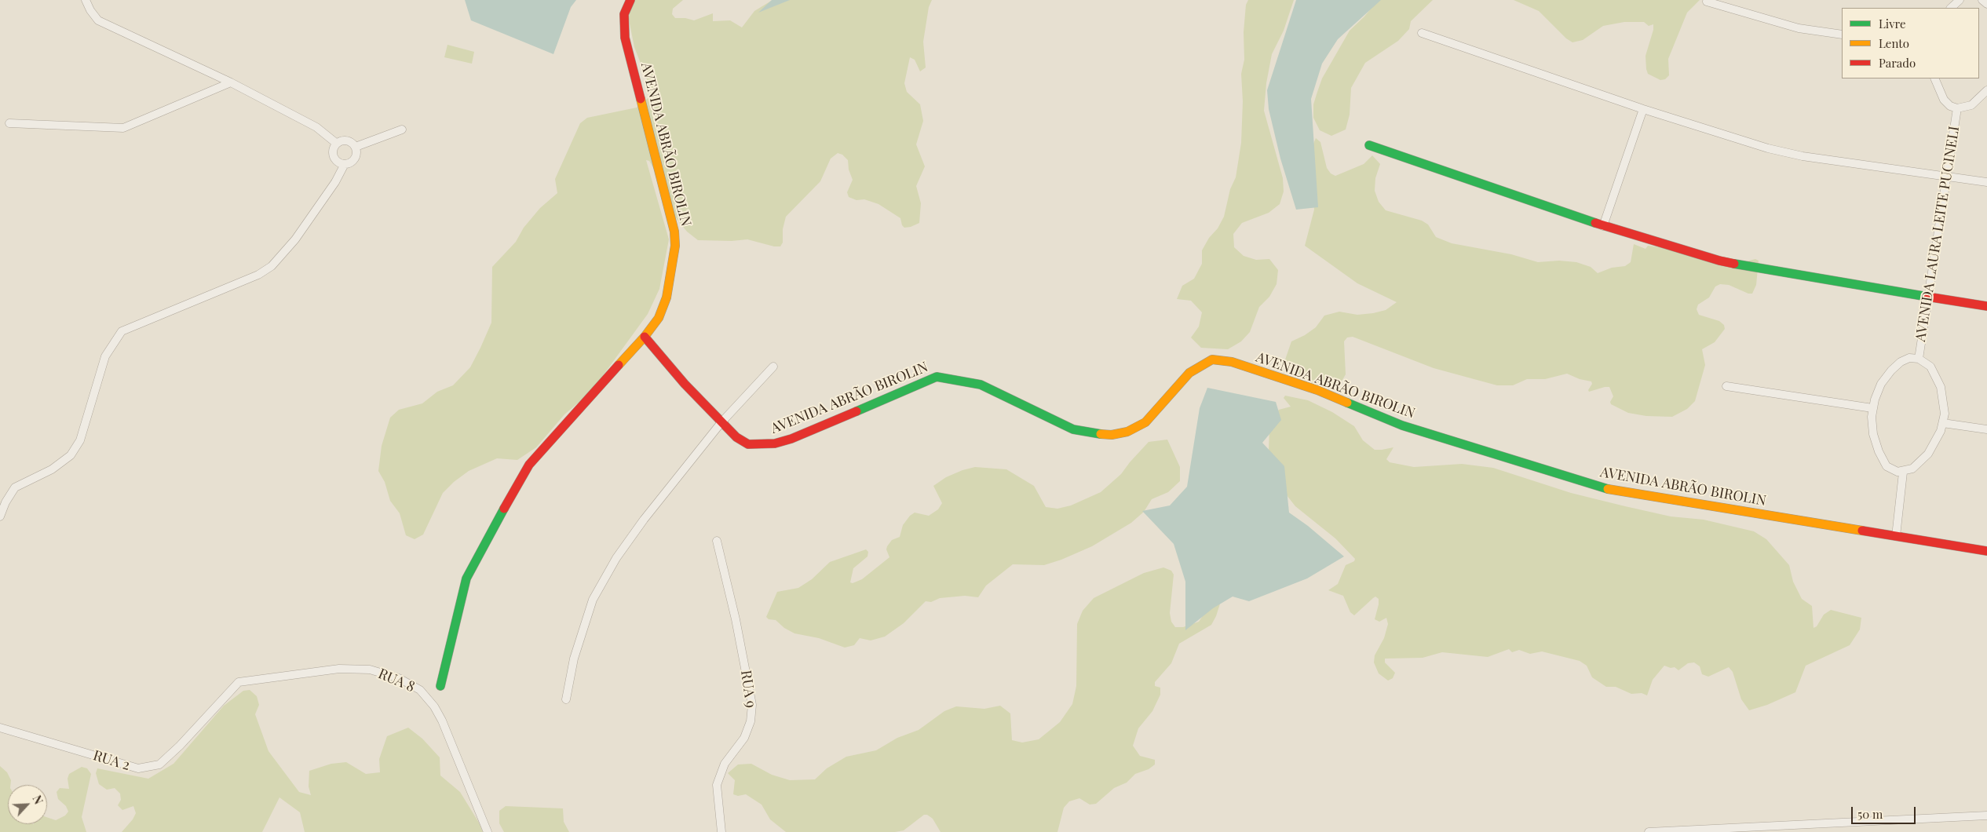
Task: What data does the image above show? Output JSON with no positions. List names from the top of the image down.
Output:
{
  "streets": {
    "street": [
      "AVENIDA ABRÃO BIROLIN",
      "AVENIDA LAURA LEITE PUCINELI",
      "RUA 8",
      "RUA 9",
      "RUA 2"
    ]
  },
  "crossings": [
    ["RUA 8", "RUA 2"]
  ],
  "legend": ["Livre", "Lento", "Parado"],
  "scale_bar": "50 m",
  "north": "top right"
}
